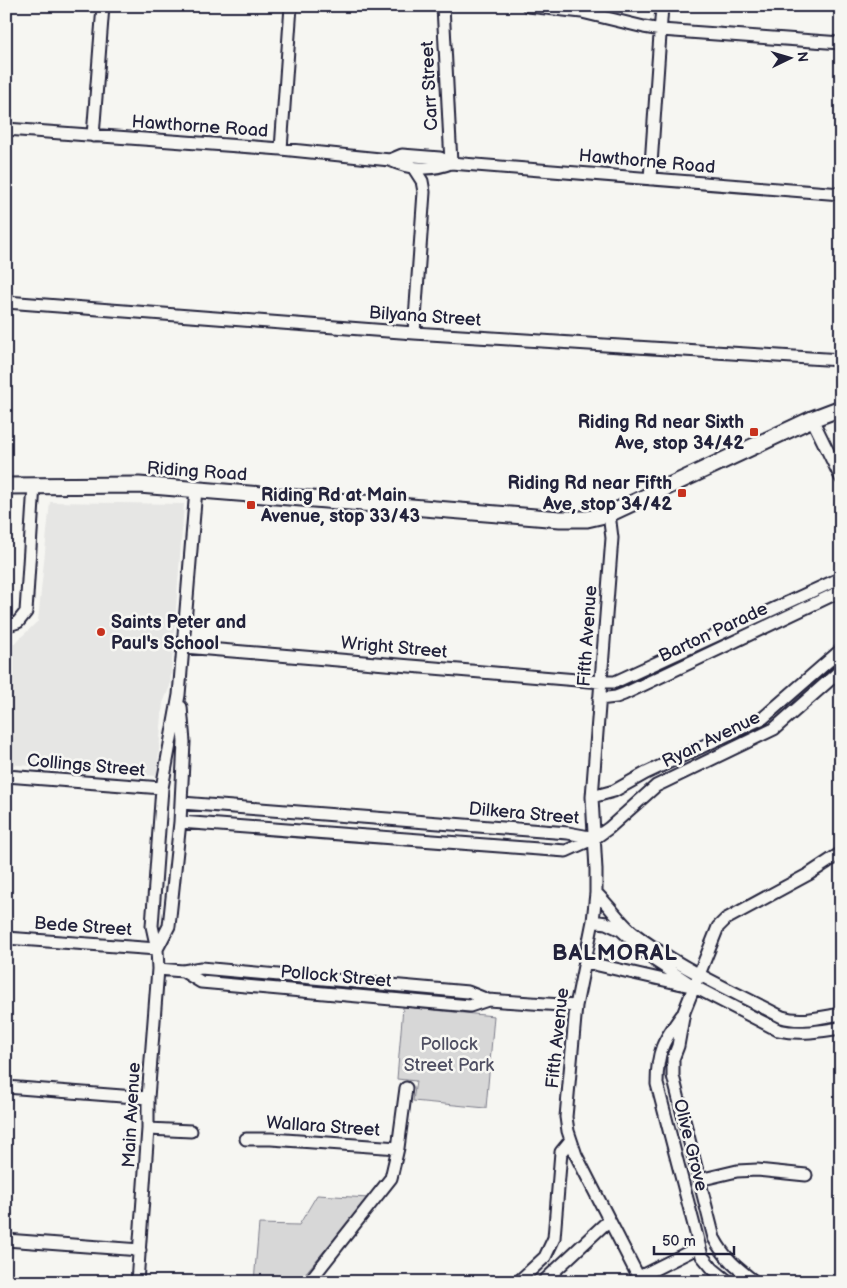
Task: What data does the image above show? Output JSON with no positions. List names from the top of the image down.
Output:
{
  "streets": {
    "main road": ["Riding Road"],
    "street": [
      "Carr Street",
      "Hawthorne Road",
      "Bilyana Street",
      "Barton Parade",
      "Fifth Avenue",
      "Wright Street",
      "Ryan Avenue",
      "Collings Street",
      "Dilkera Street",
      "Bede Street",
      "Pollock Street",
      "Main Avenue",
      "Wallara Street",
      "Olive Grove"
    ]
  },
  "crossings": [
    ["Carr Street", "Hawthorne Road"],
    ["Riding Road", "Fifth Avenue"],
    ["Riding Road", "Main Avenue"],
    ["Barton Parade", "Fifth Avenue"],
    ["Barton Parade", "Wright Street"],
    ["Fifth Avenue", "Wright Street"],
    ["Fifth Avenue", "Ryan Avenue"],
    ["Fifth Avenue", "Dilkera Street"],
    ["Fifth Avenue", "Pollock Street"],
    ["Wright Street", "Main Avenue"],
    ["Ryan Avenue", "Dilkera Street"],
    ["Collings Street", "Main Avenue"],
    ["Dilkera Street", "Main Avenue"],
    ["Bede Street", "Main Avenue"],
    ["Pollock Street", "Main Avenue"]
  ],
  "districts": ["BALMORAL"],
  "parks": ["Pollock Street Park"],
  "places": {
    "transit": ["Riding Rd near Sixth Ave, stop 34/42", "Riding Rd near Fifth Ave, stop 34/42", "Riding Rd at Main Avenue, stop 33/43"],
    "other": ["Saints Peter and Paul's School"]
  },
  "scale_bar": "50 m",
  "north": "right"
}
